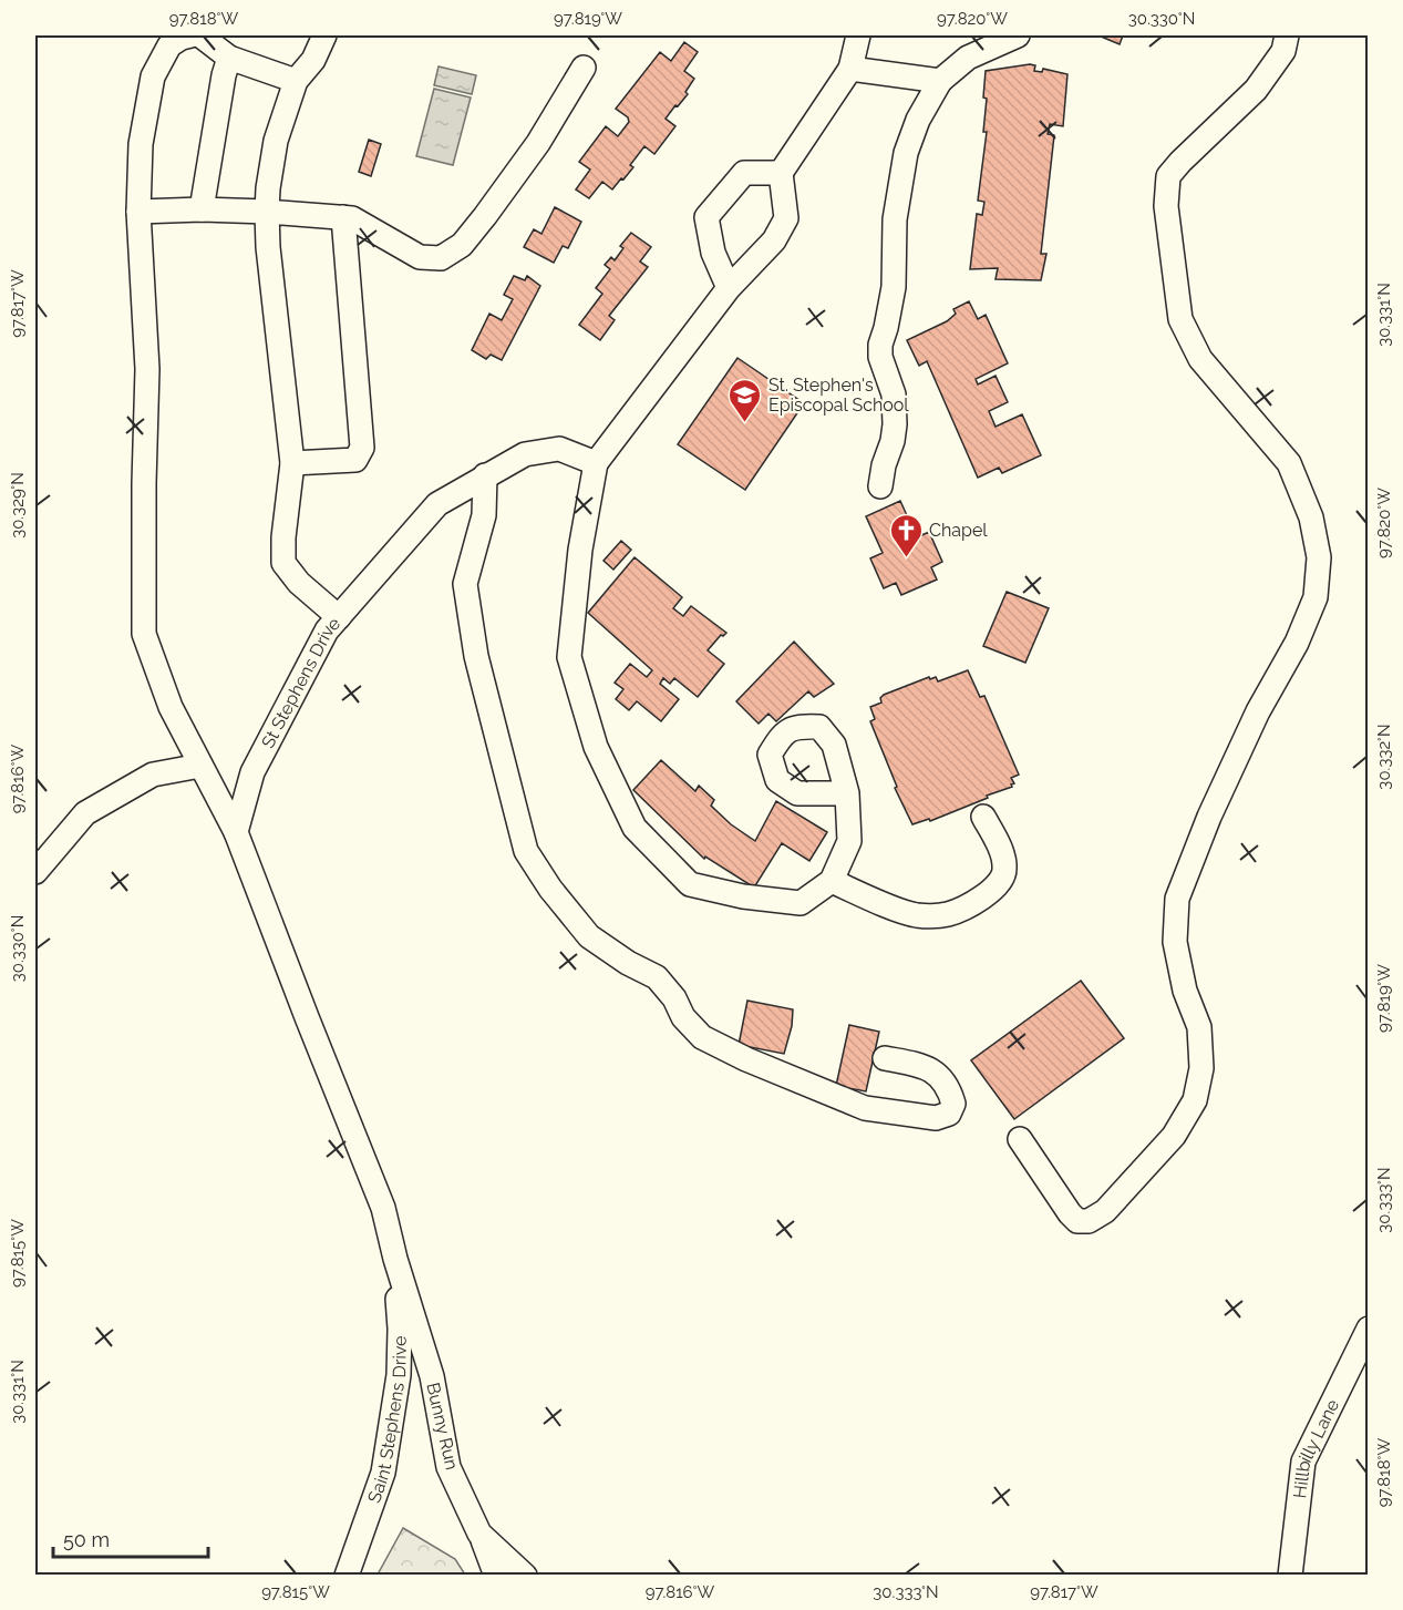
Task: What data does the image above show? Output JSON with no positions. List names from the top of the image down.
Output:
{
  "streets": {
    "street": [
      "St Stephens Drive",
      "Saint Stephens Drive",
      "Bunny Run",
      "Hillbilly Lane"
    ]
  },
  "crossings": [
    ["Saint Stephens Drive", "Bunny Run"]
  ],
  "places": {
    "school or university": ["St. Stephen's Episcopal School"],
    "church": ["Chapel"]
  },
  "scale_bar": "50 m",
  "coordinates": [
    "97.818°W",
    "97.819°W",
    "97.820°W",
    "30.330°N",
    "97.817°W",
    "30.331°N",
    "30.329°N",
    "30.332°N",
    "97.816°W",
    "30.333°N",
    "97.815°W"
  ]
}
